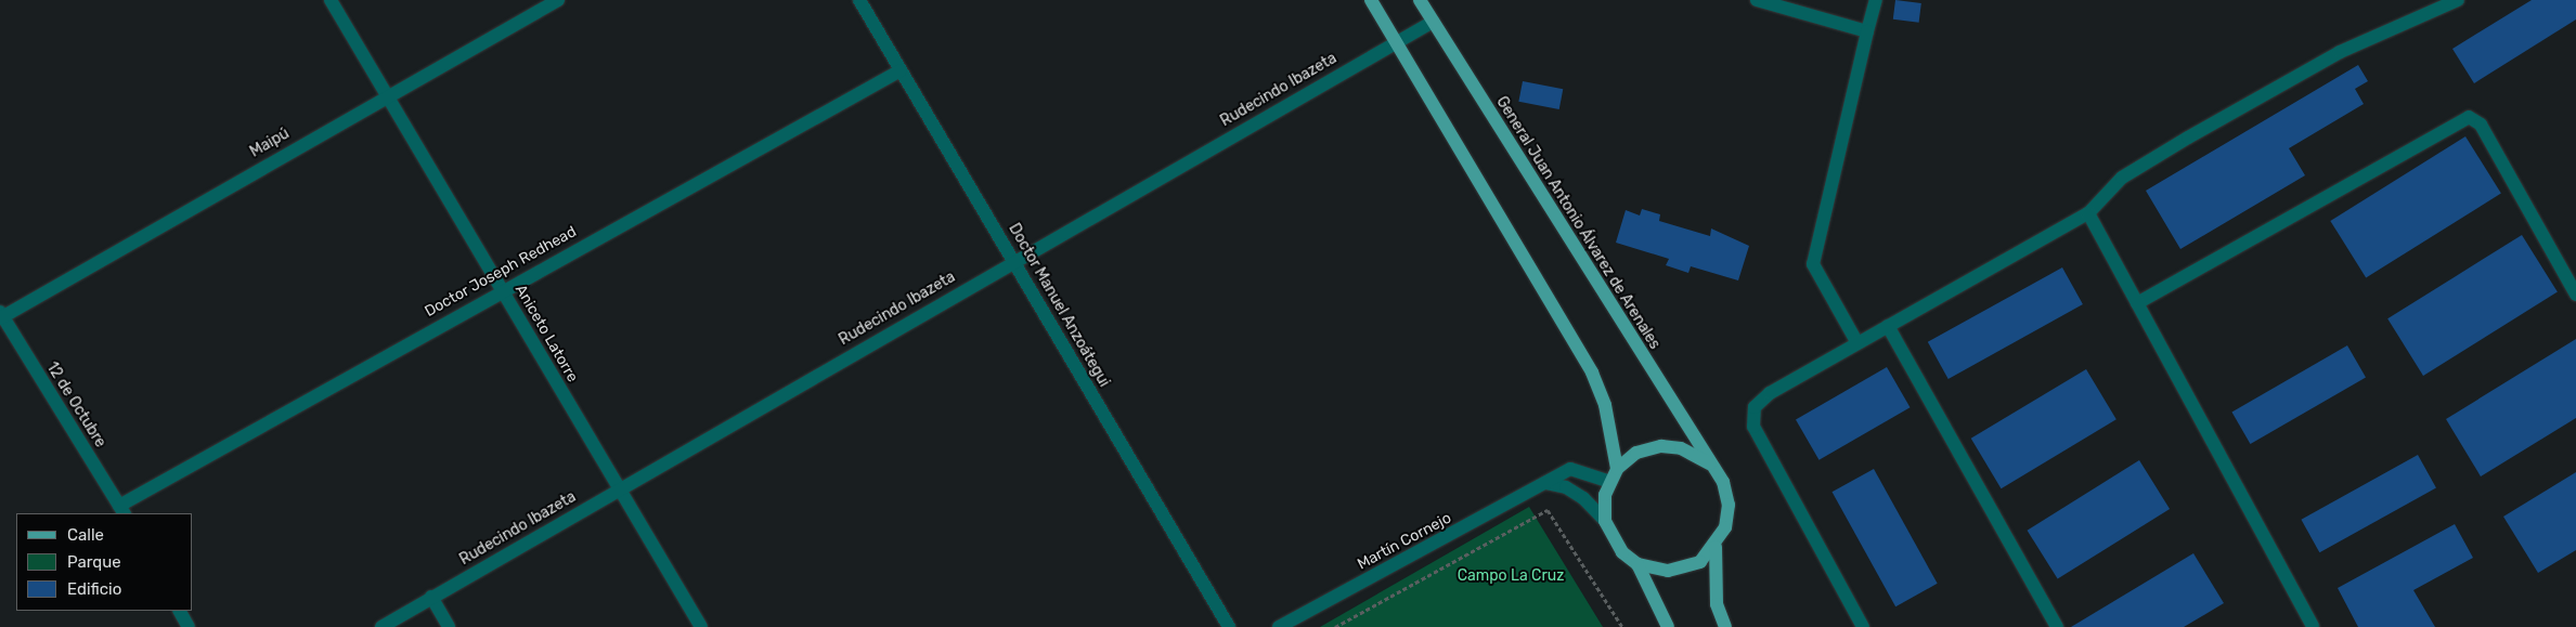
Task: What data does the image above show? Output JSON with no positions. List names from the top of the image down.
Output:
{
  "streets": {
    "main road": ["General Juan Antonio Álvarez de Arenales"],
    "street": [
      "Rudecindo Ibazeta",
      "Maipú",
      "Doctor Joseph Redhead",
      "Doctor Manuel Anzoátegui",
      "Aniceto Latorre",
      "12 de Octubre",
      "Martín Cornejo"
    ]
  },
  "crossings": [
    ["Rudecindo Ibazeta", "General Juan Antonio Álvarez de Arenales"],
    ["Rudecindo Ibazeta", "Doctor Manuel Anzoátegui"],
    ["Rudecindo Ibazeta", "Aniceto Latorre"],
    ["Maipú", "Aniceto Latorre"],
    ["Maipú", "12 de Octubre"],
    ["General Juan Antonio Álvarez de Arenales", "Martín Cornejo"],
    ["Doctor Joseph Redhead", "Doctor Manuel Anzoátegui"],
    ["Doctor Joseph Redhead", "Aniceto Latorre"],
    ["Doctor Joseph Redhead", "12 de Octubre"]
  ],
  "parks": ["Campo La Cruz"],
  "legend": ["Calle", "Parque", "Edificio"]
}
